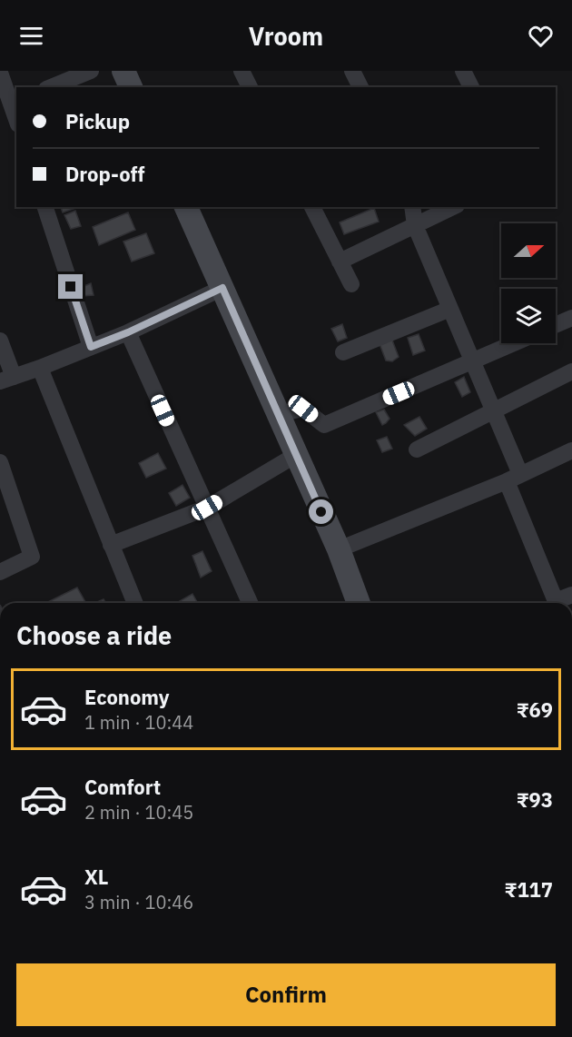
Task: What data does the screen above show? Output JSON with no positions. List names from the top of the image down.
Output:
{
  "north": "right",
  "page": {
    "header": "Vroom",
    "banner": ["Pickup", "Drop-off"],
    "heading": "Choose a ride",
    "list": [
      {
        "name": "Economy",
        "note": "1 min · 10:44",
        "value": "₹69"
      },
      {
        "name": "Comfort",
        "note": "2 min · 10:45",
        "value": "₹93"
      },
      {
        "name": "XL",
        "note": "3 min · 10:46",
        "value": "₹117"
      }
    ],
    "buttons": "Confirm"
  }
}
